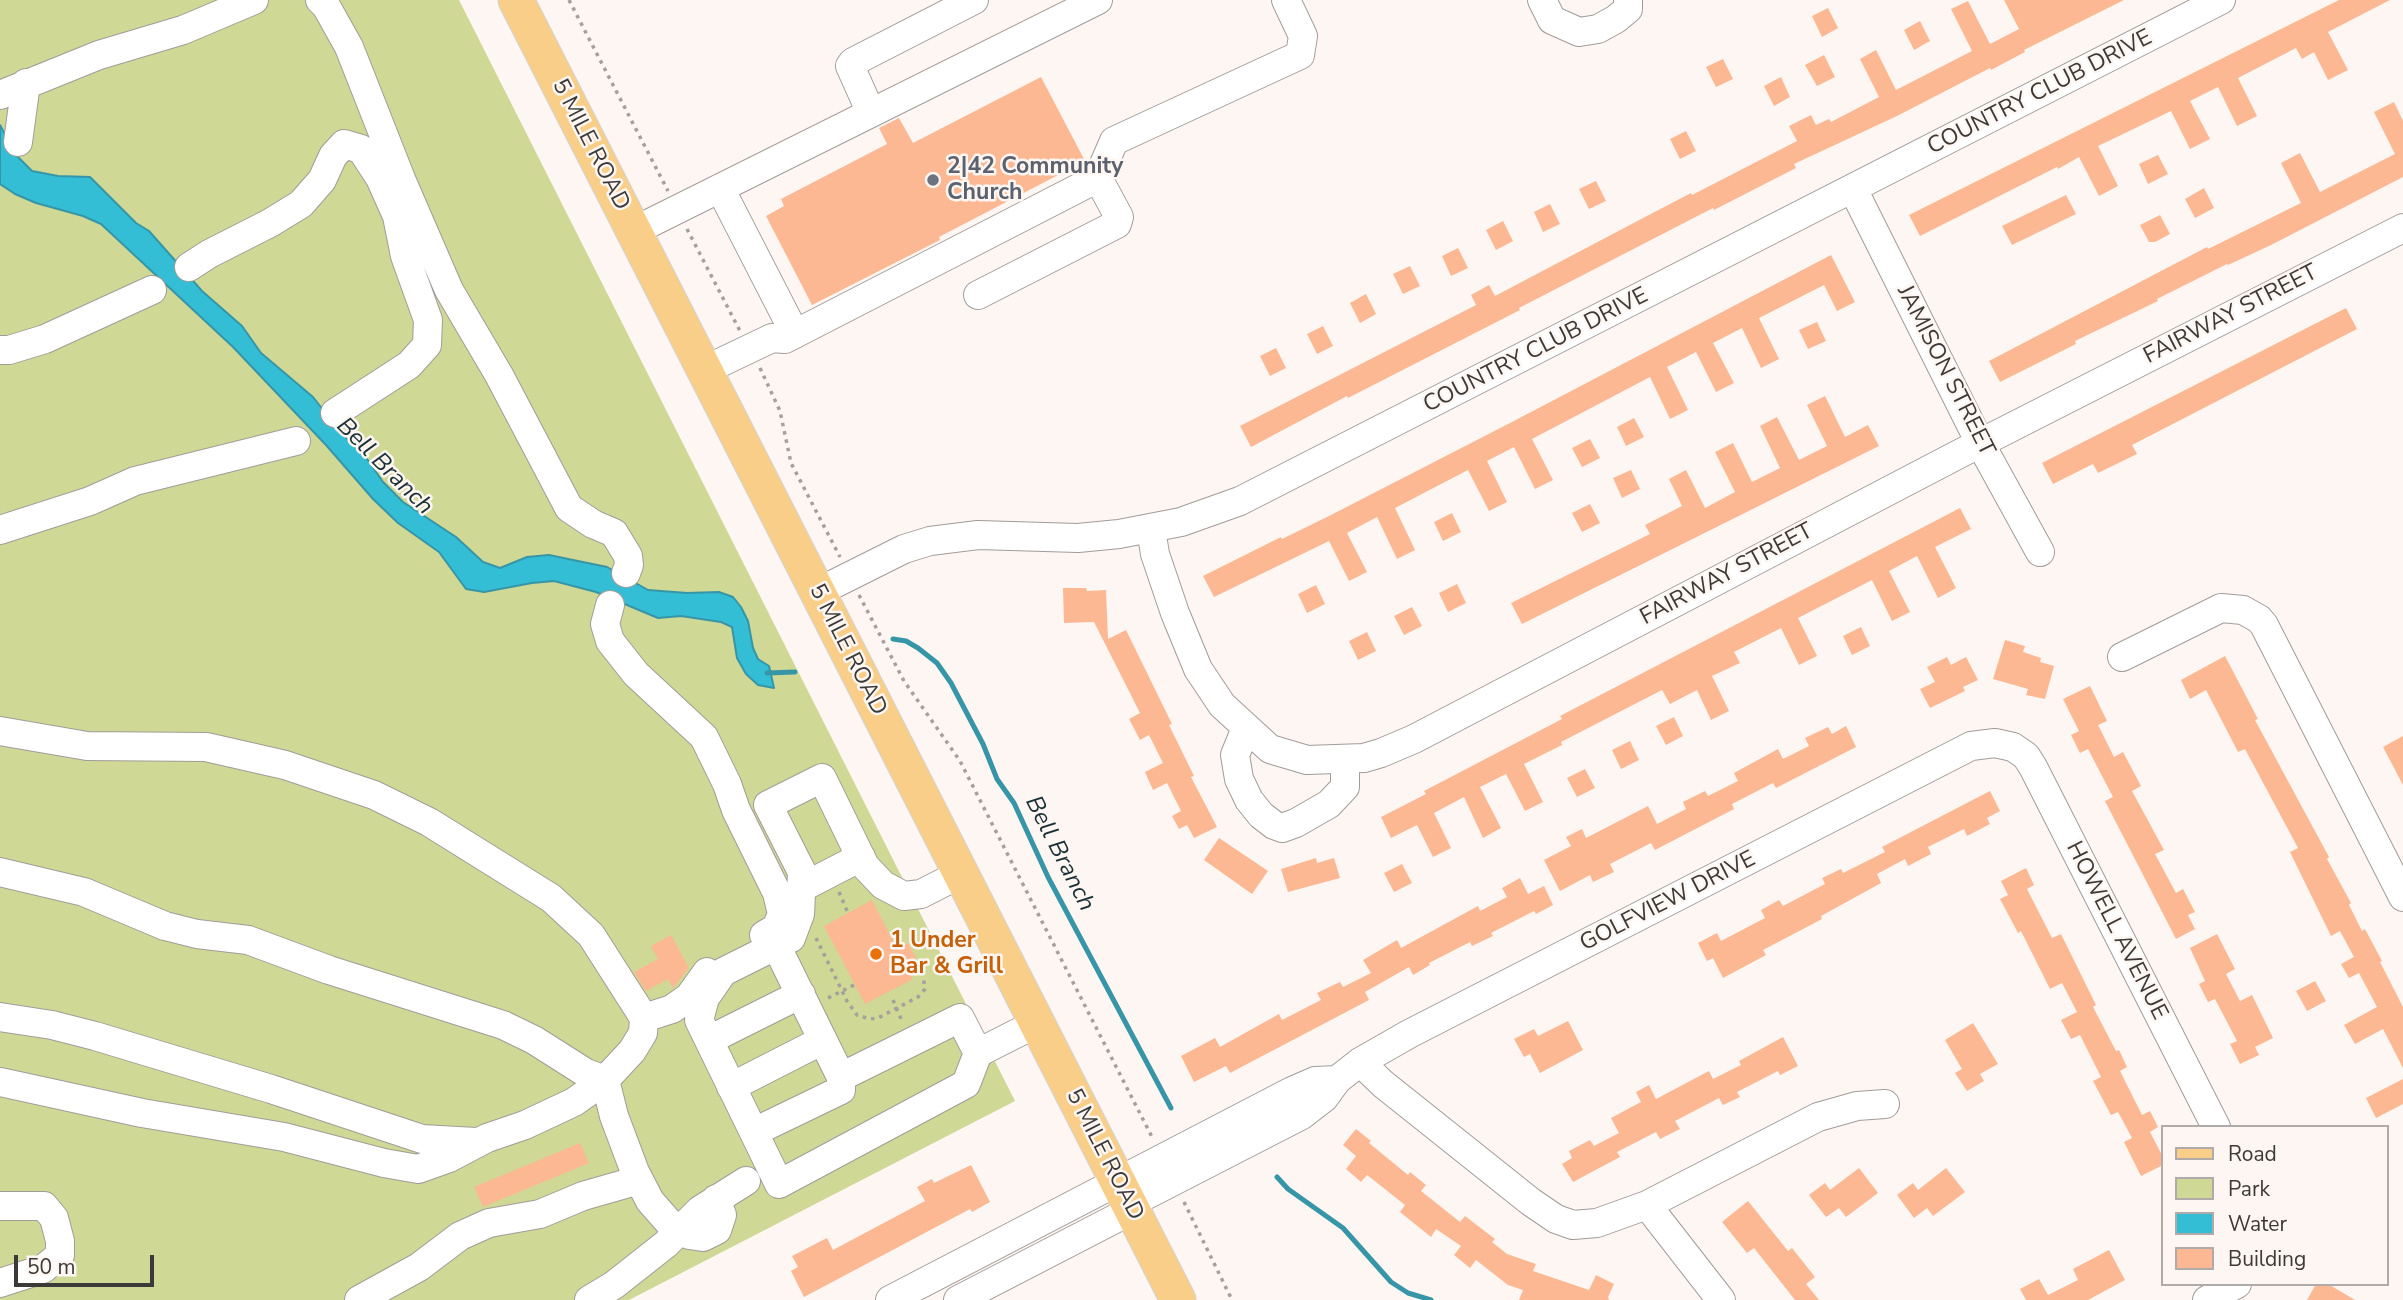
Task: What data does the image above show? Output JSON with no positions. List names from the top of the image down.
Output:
{
  "streets": {
    "main road": ["5 MILE ROAD"],
    "street": [
      "COUNTRY CLUB DRIVE",
      "FAIRWAY STREET",
      "JAMISON STREET",
      "GOLFVIEW DRIVE",
      "HOWELL AVENUE"
    ]
  },
  "crossings": [
    ["COUNTRY CLUB DRIVE", "5 MILE ROAD"],
    ["COUNTRY CLUB DRIVE", "FAIRWAY STREET"],
    ["COUNTRY CLUB DRIVE", "JAMISON STREET"],
    ["5 MILE ROAD", "GOLFVIEW DRIVE"],
    ["FAIRWAY STREET", "JAMISON STREET"],
    ["GOLFVIEW DRIVE", "HOWELL AVENUE"]
  ],
  "water": ["Bell Branch"],
  "places": ["2|42 Community Church", "1 Under Bar & Grill"],
  "legend": [
    "Road",
    "Park",
    "Water",
    "Building"
  ],
  "scale_bar": "50 m"
}
